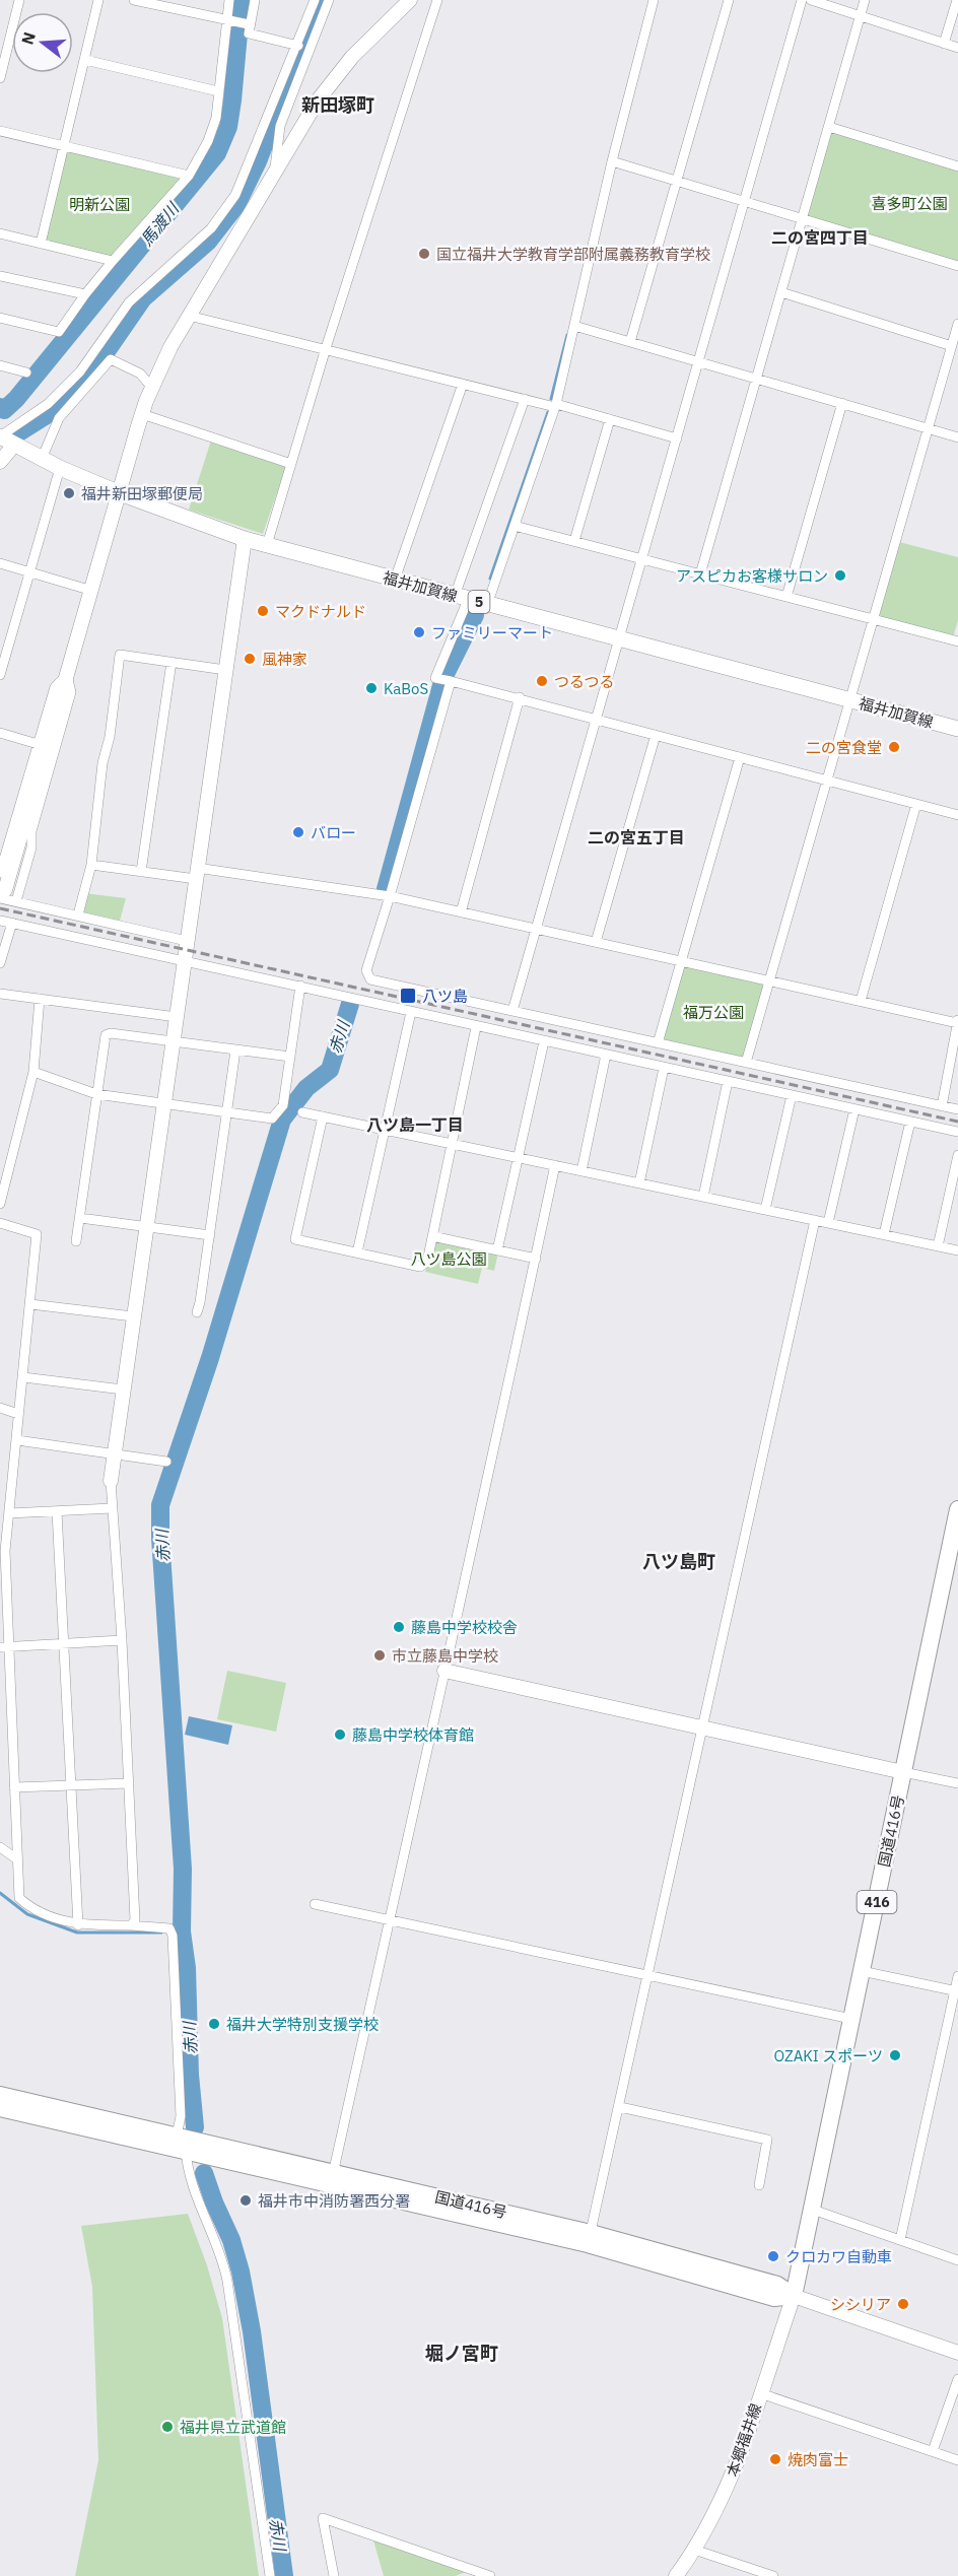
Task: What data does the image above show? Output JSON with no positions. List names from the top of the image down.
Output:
{
  "streets": {
    "highway": ["国道416号", "416"],
    "main road": ["福井加賀線", "5"],
    "street": ["本郷福井線"]
  },
  "crossings": [
    ["国道416号", "本郷福井線"]
  ],
  "districts": [
    "新田塚町",
    "二の宮四丁目",
    "二の宮五丁目",
    "八ツ島一丁目",
    "八ツ島町",
    "堀ノ宮町"
  ],
  "water": ["馬渡川", "赤川"],
  "parks": [
    "喜多町公園",
    "明新公園",
    "福万公園",
    "八ツ島公園"
  ],
  "places": {
    "other": [
      "国立福井大学教育学部附属義務教育学校",
      "福井新田塚郵便局",
      "アスピカお客様サロン",
      "マクドナルド",
      "ファミリーマート",
      "風神家",
      "つるつる",
      "KaBoS",
      "二の宮食堂",
      "バロー",
      "藤島中学校校舎",
      "市立藤島中学校",
      "藤島中学校体育館",
      "福井大学特別支援学校",
      "OZAKI スポーツ",
      "福井市中消防署西分署",
      "クロカワ自動車",
      "シシリア",
      "福井県立武道館",
      "焼肉富士"
    ],
    "transit": ["八ツ島"]
  },
  "north": "left"
}
